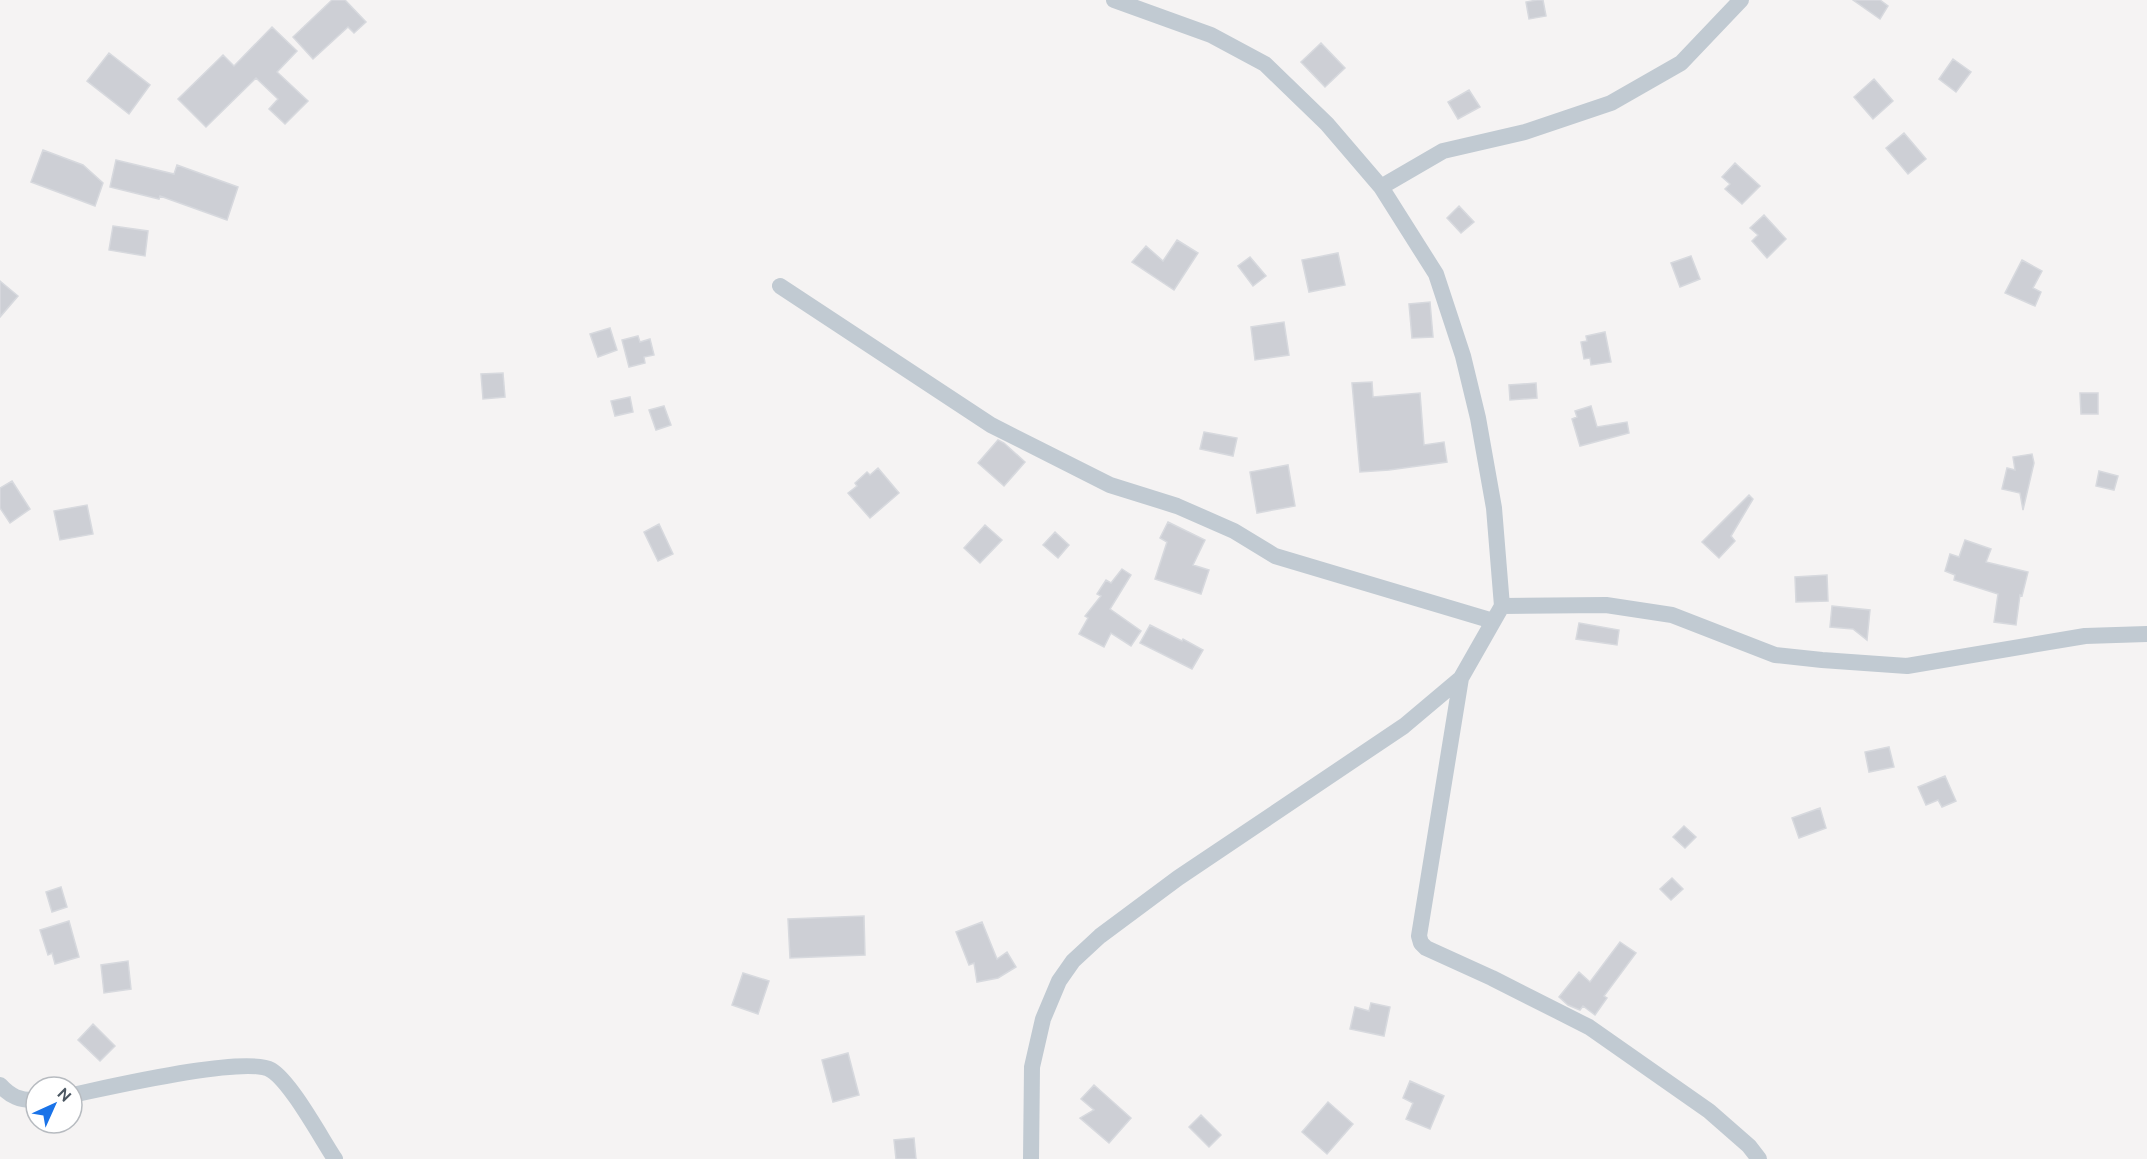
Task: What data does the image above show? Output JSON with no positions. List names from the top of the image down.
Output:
{
  "north": "top right"
}
